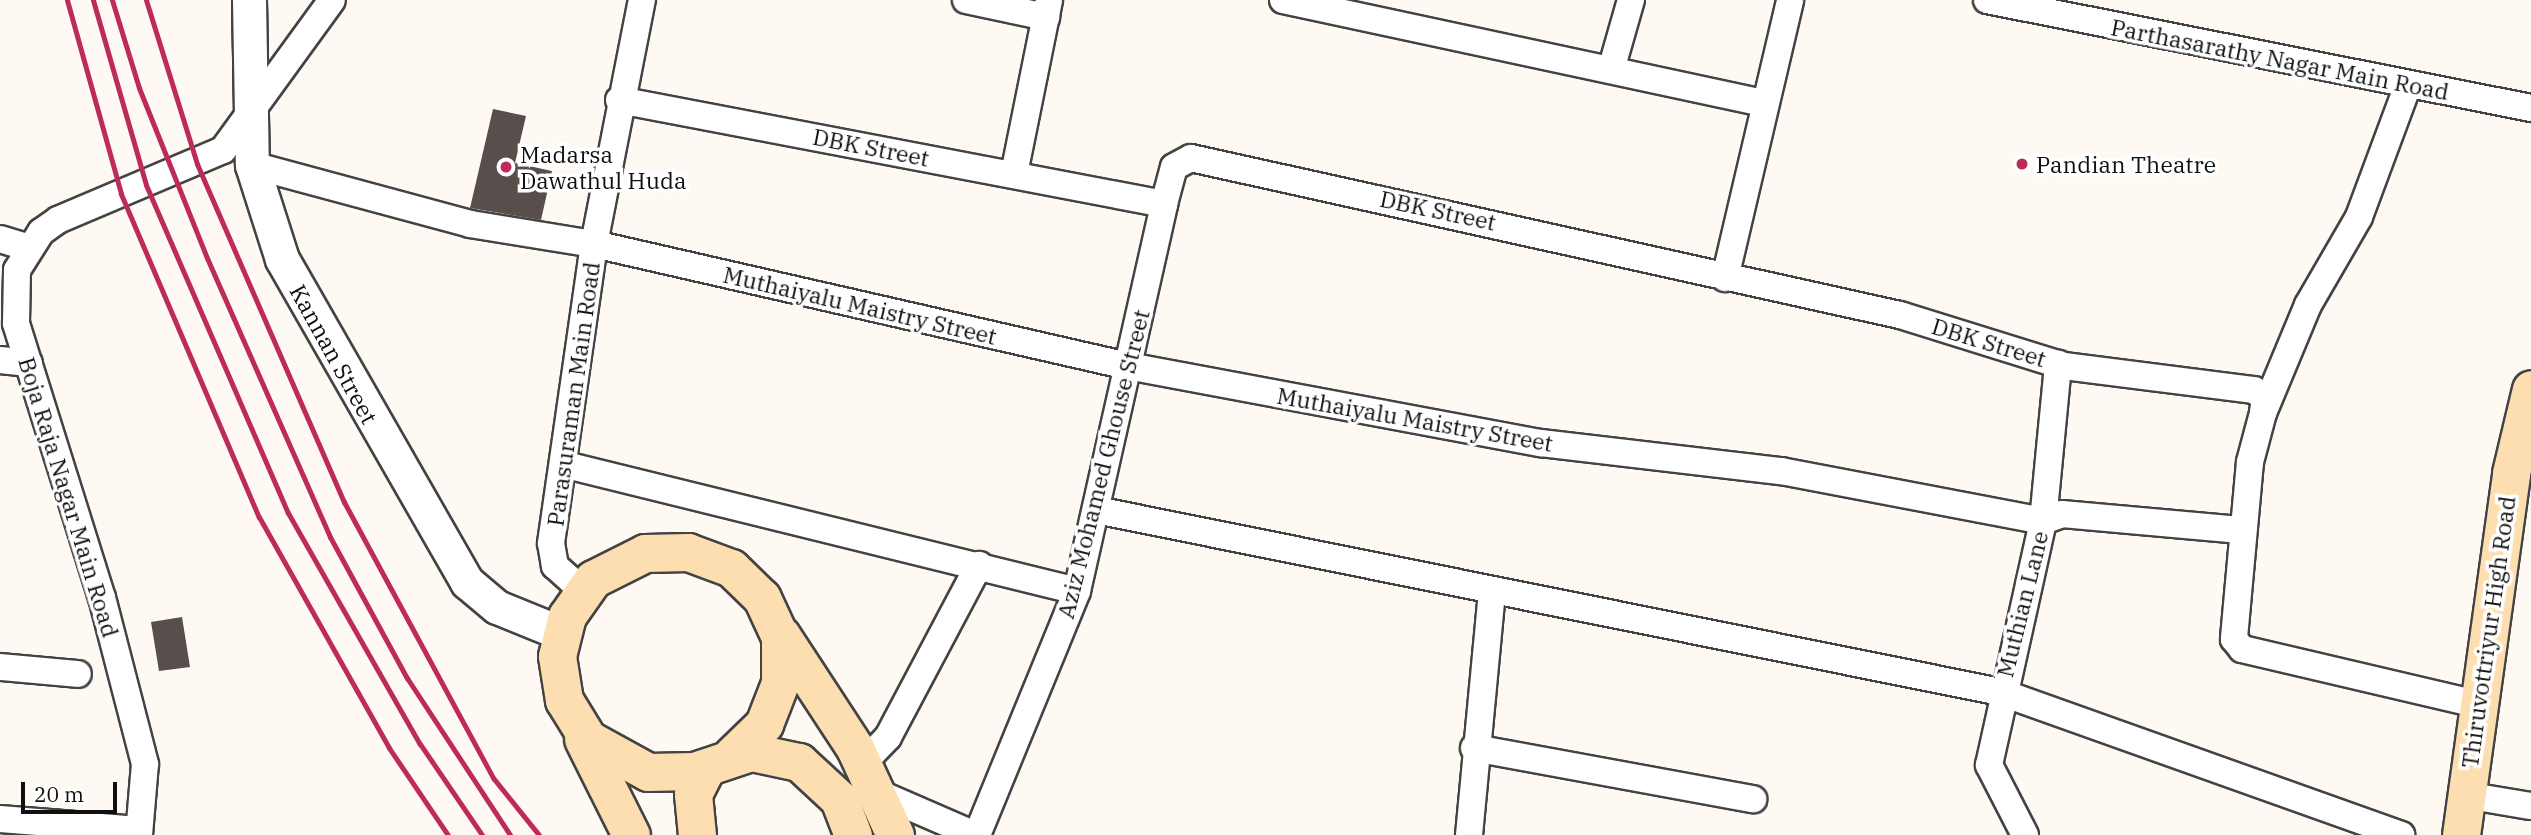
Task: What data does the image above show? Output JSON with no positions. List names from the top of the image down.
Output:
{
  "streets": {
    "main road": ["Thiruvottriyur High Road"],
    "street": [
      "Parthasarathy Nagar Main Road",
      "DBK Street",
      "Muthaiyalu Maistry Street",
      "Kannan Street",
      "Parasuraman Main Road",
      "Aziz Mohamed Ghouse Street",
      "Boja Raja Nagar Main Road",
      "Muthian Lane"
    ]
  },
  "crossings": [
    ["DBK Street", "Parasuraman Main Road"],
    ["DBK Street", "Aziz Mohamed Ghouse Street"],
    ["DBK Street", "Muthian Lane"],
    ["Muthaiyalu Maistry Street", "Kannan Street"],
    ["Muthaiyalu Maistry Street", "Parasuraman Main Road"],
    ["Muthaiyalu Maistry Street", "Aziz Mohamed Ghouse Street"],
    ["Muthaiyalu Maistry Street", "Muthian Lane"],
    ["Kannan Street", "Parasuraman Main Road"],
    ["Kannan Street", "Boja Raja Nagar Main Road"]
  ],
  "places": ["Pandian Theatre", "Madarsa Dawathul Huda"],
  "scale_bar": "20 m"
}
